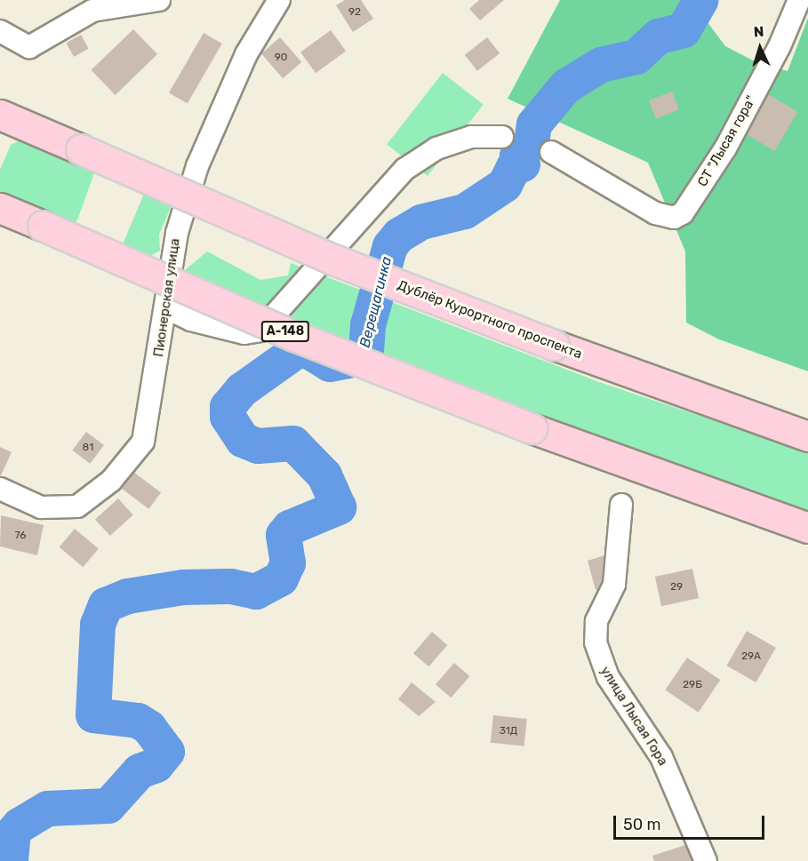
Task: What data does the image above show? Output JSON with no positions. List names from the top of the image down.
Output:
{
  "streets": {
    "main road": ["Дублёр Курортного проспекта", "А-148"],
    "street": ["СТ \"Лысая гора\"", "Пионерская улица", "улица Лысая Гора"]
  },
  "water": ["Верещагинка"],
  "house_numbers": [
    "92",
    "90",
    "81",
    "76",
    "29",
    "29А",
    "29Б",
    "31Д"
  ],
  "scale_bar": "50 m",
  "north": "top"
}
